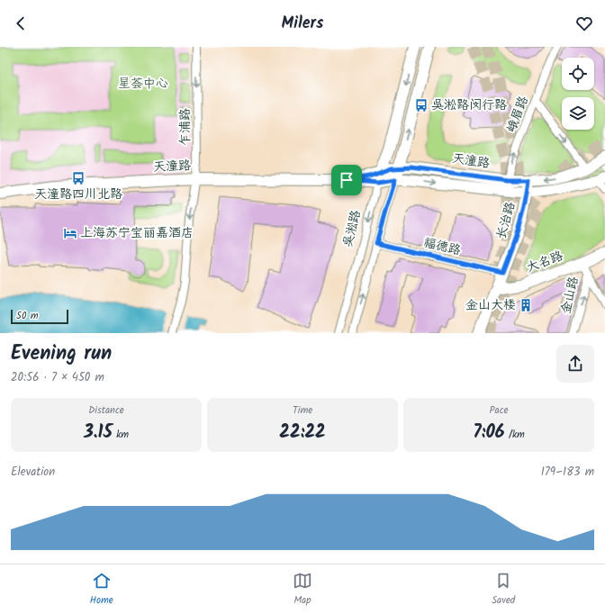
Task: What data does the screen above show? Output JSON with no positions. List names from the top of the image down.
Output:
{
  "streets": {
    "main road": [
      "天潼路",
      "长治路",
      "吴淞路",
      "大名路"
    ],
    "street": [
      "峨眉路",
      "乍浦路",
      "福德路",
      "金山路"
    ]
  },
  "crossings": [
    ["峨眉路", "天潼路"],
    ["乍浦路", "天潼路"],
    ["天潼路", "长治路"],
    ["天潼路", "吴淞路"],
    ["长治路", "福德路"],
    ["长治路", "大名路"],
    ["大名路", "金山路"]
  ],
  "one_way": ["峨眉路", "乍浦路", "金山路"],
  "parks": ["星荟中心"],
  "places": {
    "bus stop": ["吴淞路闵行路", "天潼路四川北路"],
    "hotel": ["上海苏宁宝丽嘉酒店"],
    "building": ["金山大楼"]
  },
  "scale_bar": "50 m",
  "page": {
    "header": "Milers",
    "scale": "50 m",
    "heading": ["Evening run", "20:56 · 7 × 450 m"],
    "stats": [
      ["Distance", "3.15 km"],
      ["Time", "22:22"],
      ["Pace", "7:06 /km"]
    ],
    "chart": ["Elevation", "179–183 m"],
    "tabs": ["Home", "Map", "Saved"]
  }
}
